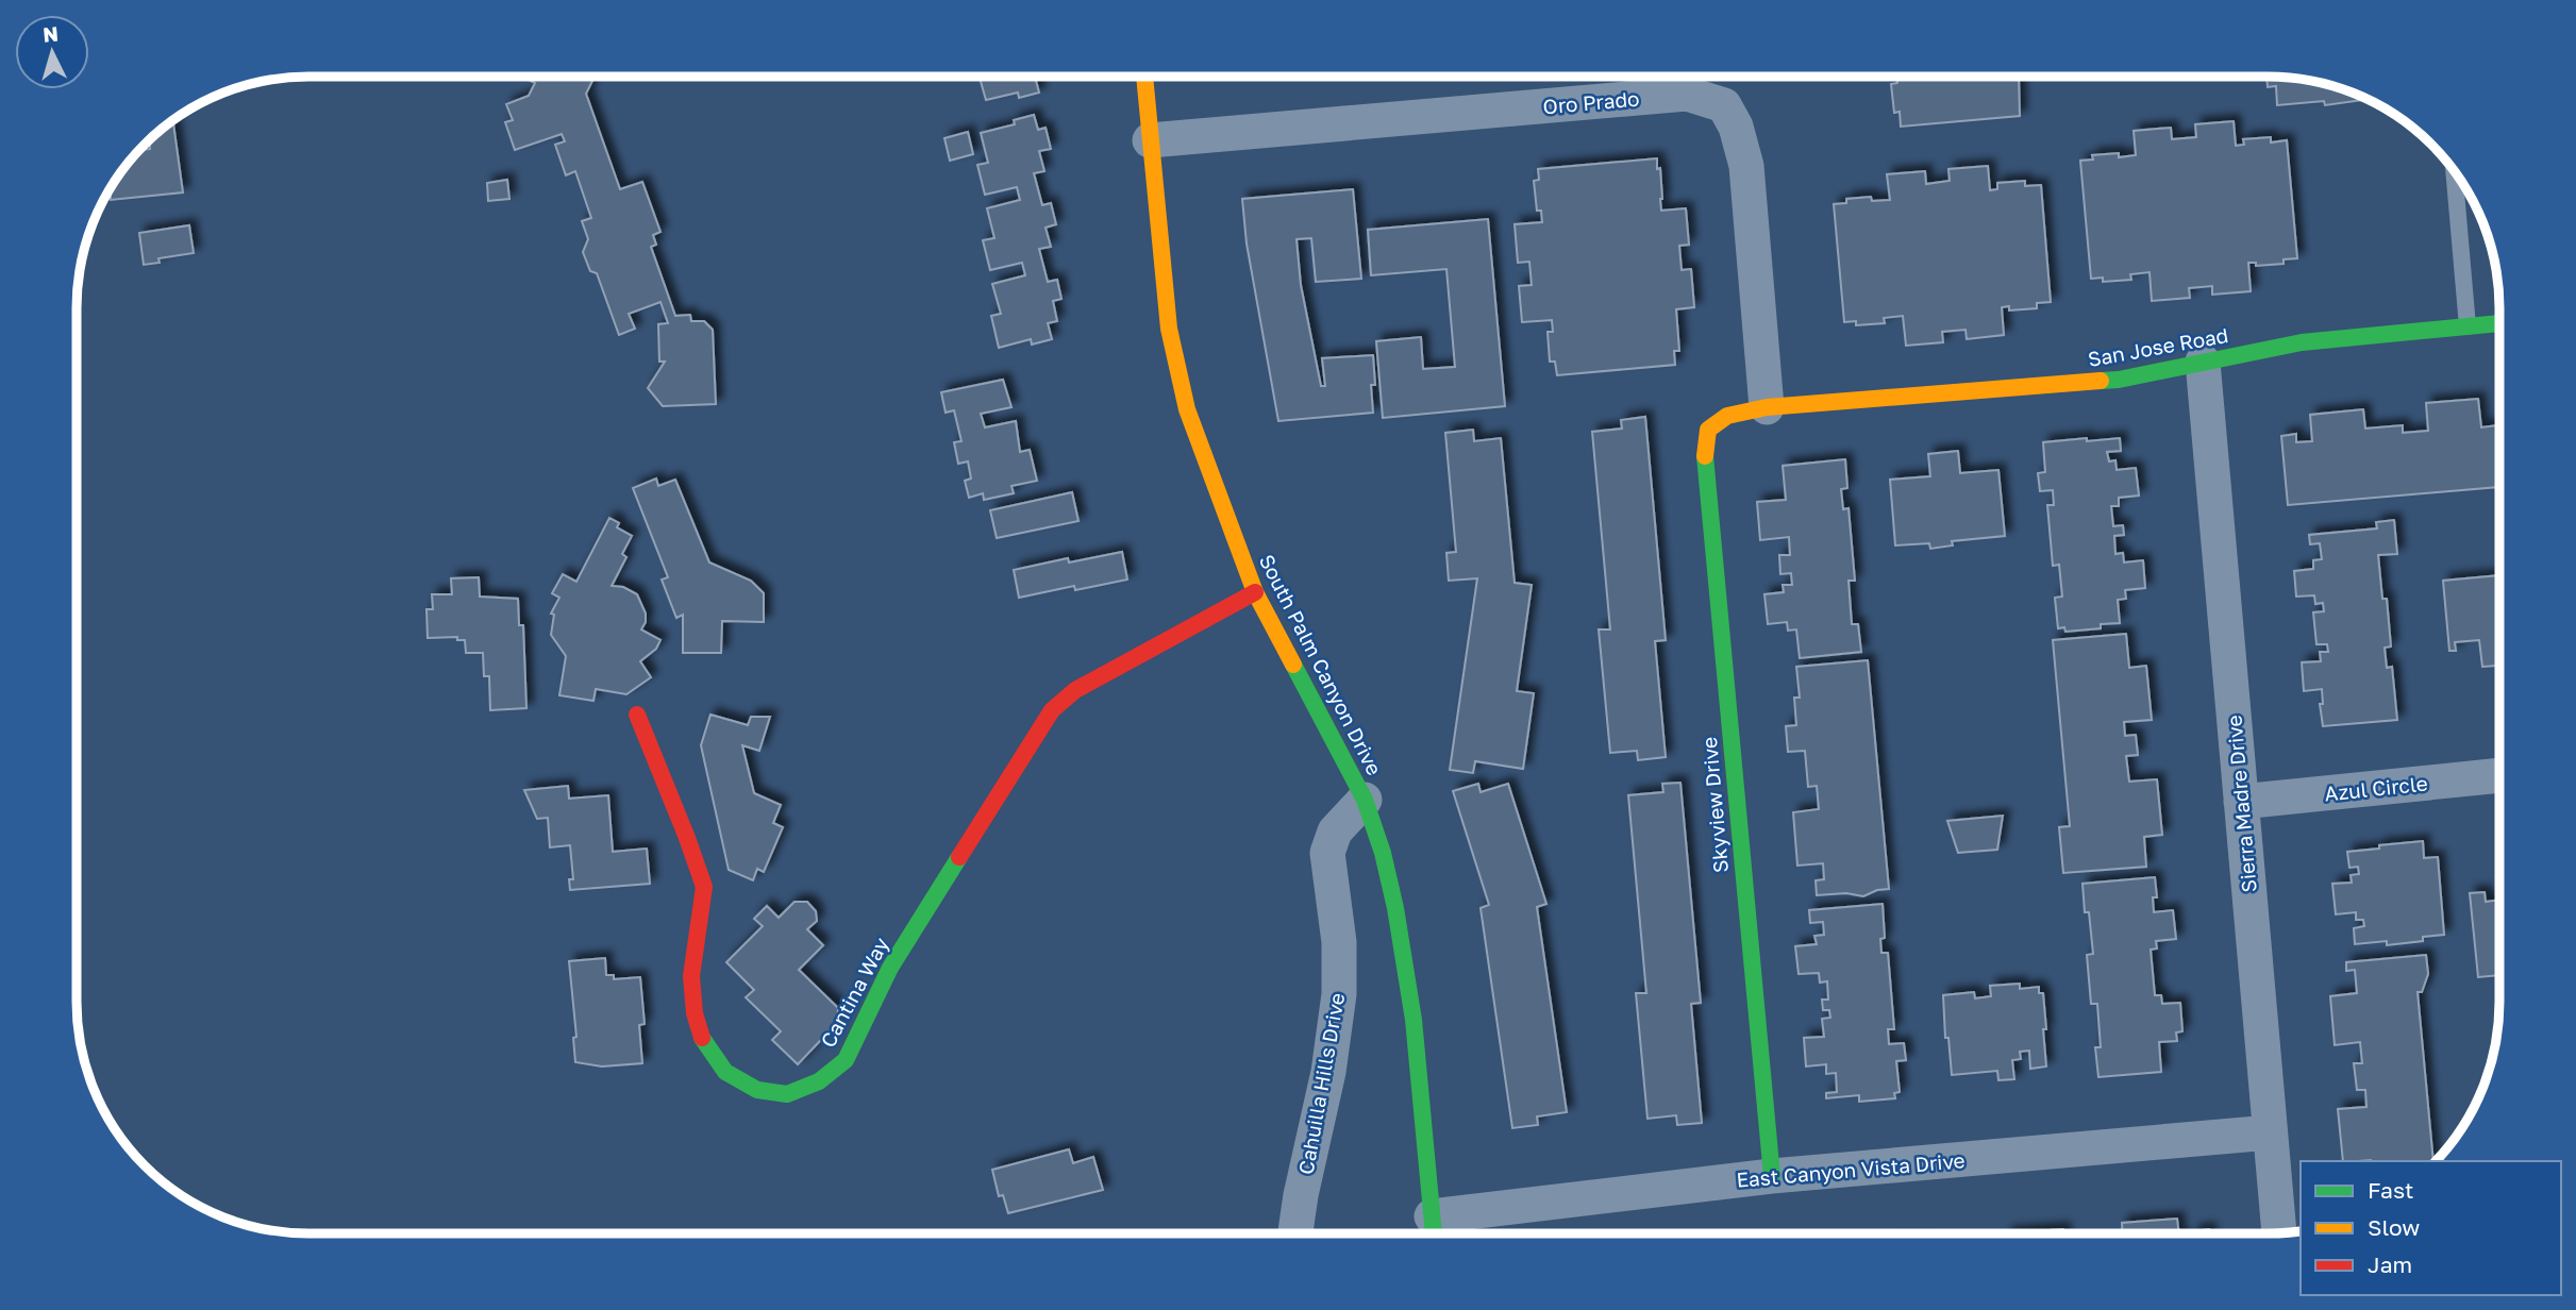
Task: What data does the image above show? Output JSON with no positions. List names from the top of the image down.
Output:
{
  "streets": {
    "street": [
      "Oro Prado",
      "San Jose Road",
      "South Palm Canyon Drive",
      "Azul Circle",
      "Sierra Madre Drive",
      "Skyview Drive",
      "Cantina Way",
      "Cahuilla Hills Drive",
      "East Canyon Vista Drive"
    ]
  },
  "crossings": [
    ["Oro Prado", "San Jose Road"],
    ["Oro Prado", "South Palm Canyon Drive"],
    ["San Jose Road", "Sierra Madre Drive"],
    ["San Jose Road", "Skyview Drive"],
    ["South Palm Canyon Drive", "Cantina Way"],
    ["South Palm Canyon Drive", "Cahuilla Hills Drive"],
    ["South Palm Canyon Drive", "East Canyon Vista Drive"],
    ["Azul Circle", "Sierra Madre Drive"],
    ["Sierra Madre Drive", "East Canyon Vista Drive"],
    ["Skyview Drive", "East Canyon Vista Drive"]
  ],
  "legend": ["Fast", "Slow", "Jam"],
  "north": "top"
}
